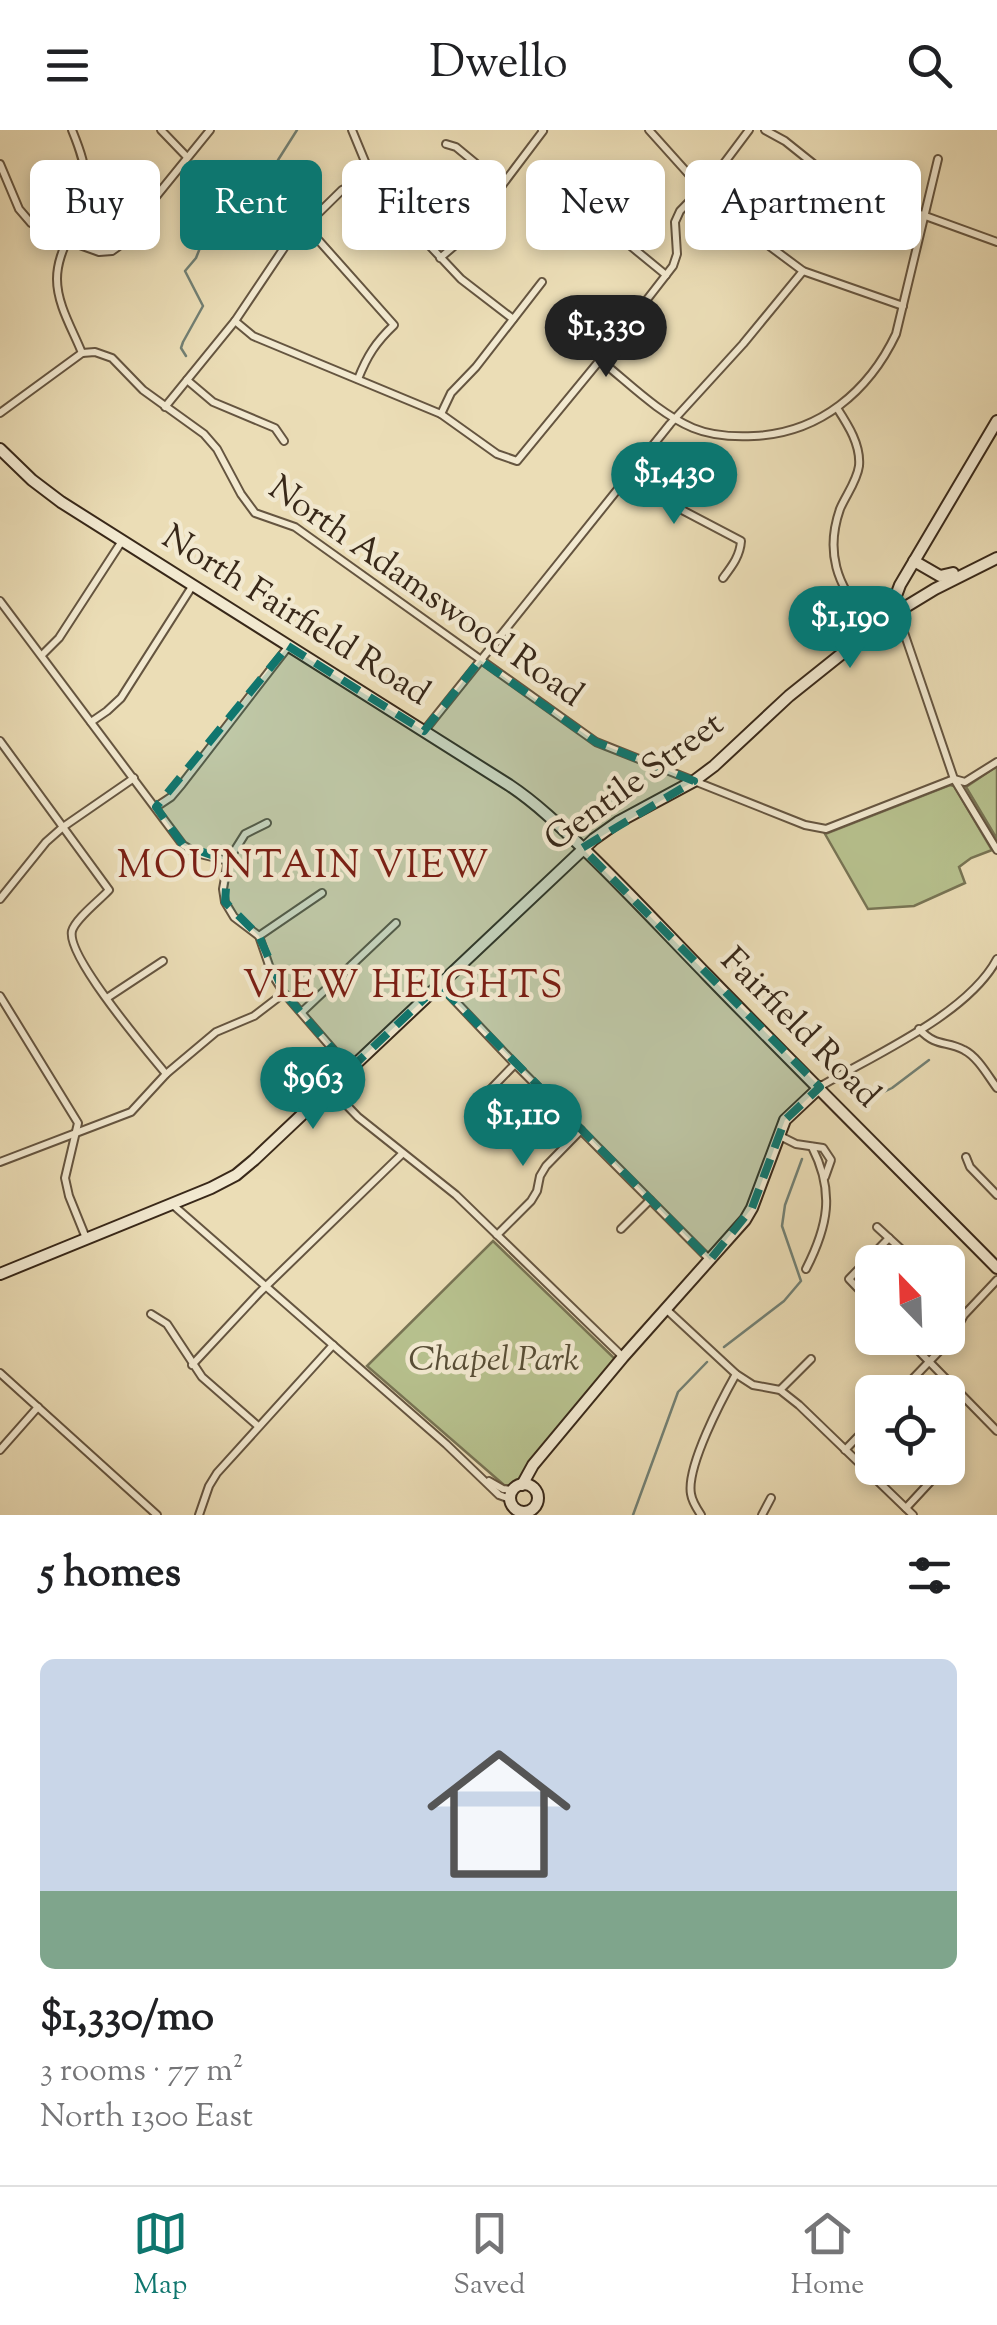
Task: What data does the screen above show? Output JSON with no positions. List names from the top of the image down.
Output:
{
  "streets": {
    "main road": ["North Fairfield Road", "Gentile Street", "Fairfield Road"],
    "street": ["North Adamswood Road"]
  },
  "crossings": [
    ["North Adamswood Road", "Gentile Street"],
    ["North Fairfield Road", "Fairfield Road"],
    ["Gentile Street", "Fairfield Road"]
  ],
  "districts": ["MOUNTAIN VIEW", "VIEW HEIGHTS"],
  "parks": ["Chapel Park"],
  "north": "top left",
  "page": {
    "header": "Dwello",
    "chip": [
      "Buy",
      "Rent",
      "Filters",
      "New",
      "Apartment"
    ],
    "price": [
      "$1,330",
      "$1,430",
      "$1,190",
      "$963",
      "$1,110"
    ],
    "heading": "5 homes",
    "list": [
      {
        "name": "$1,330/mo",
        "note": "3 rooms · 77 m² · North 1300 East"
      }
    ],
    "tabs": ["Map", "Saved", "Home"]
  }
}
